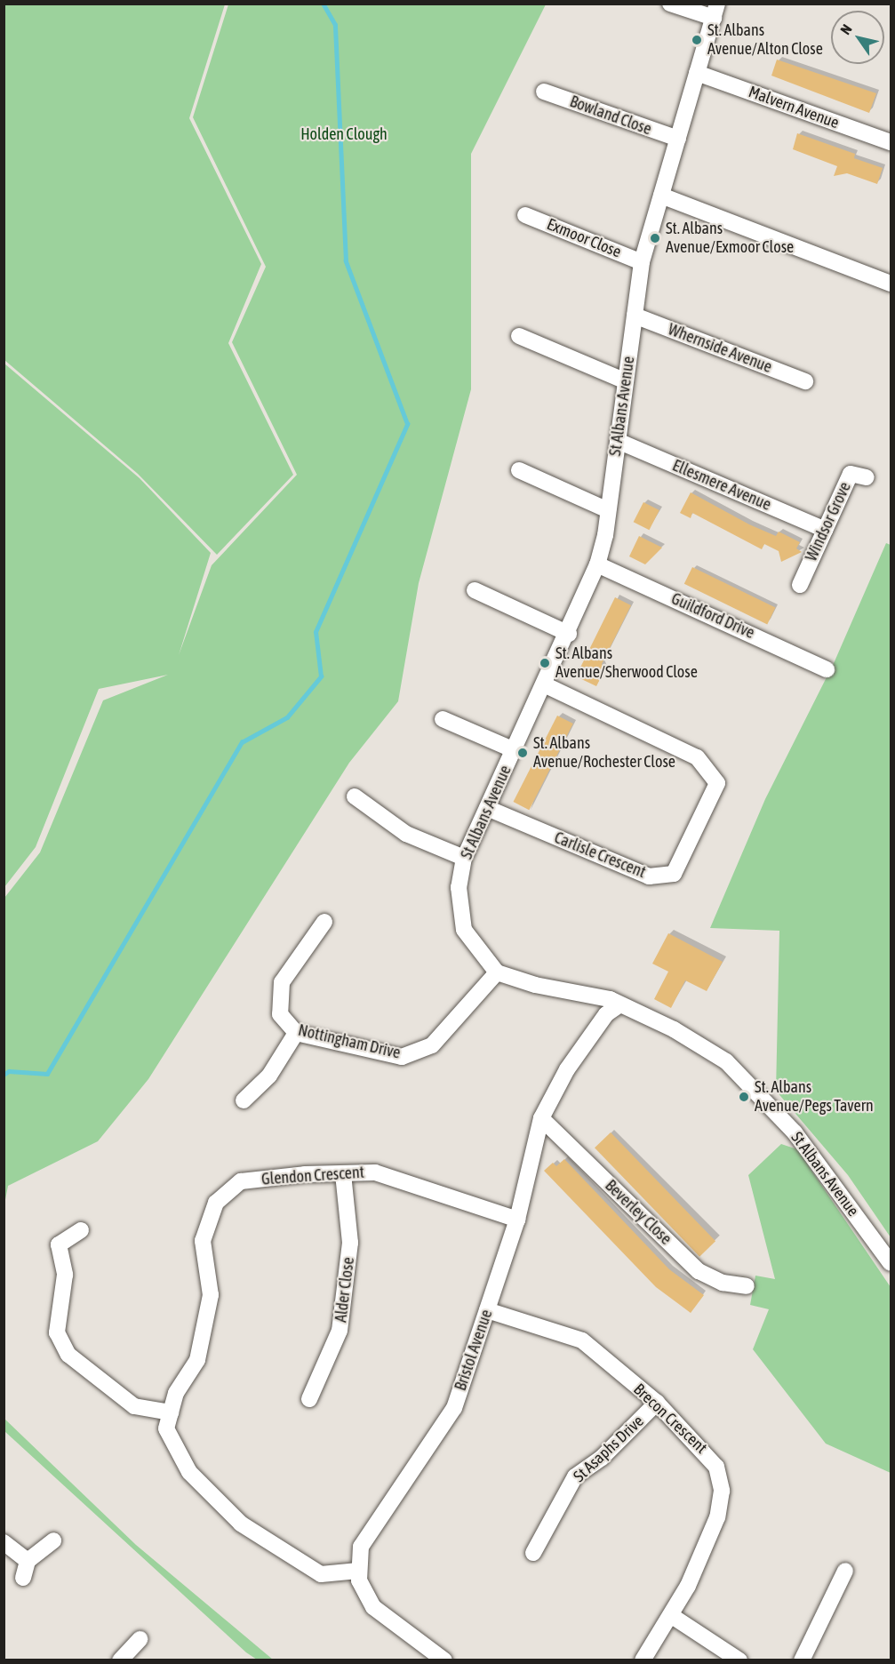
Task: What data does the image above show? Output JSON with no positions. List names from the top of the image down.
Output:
{
  "streets": {
    "street": [
      "Malvern Avenue",
      "Bowland Close",
      "Exmoor Close",
      "Whernside Avenue",
      "St Albans Avenue",
      "Ellesmere Avenue",
      "Windsor Grove",
      "Guildford Drive",
      "Carlisle Crescent",
      "Nottingham Drive",
      "Glendon Crescent",
      "Beverley Close",
      "Alder Close",
      "Bristol Avenue",
      "Brecon Crescent",
      "St Asaphs Drive"
    ]
  },
  "crossings": [
    ["Malvern Avenue", "St Albans Avenue"],
    ["Bowland Close", "St Albans Avenue"],
    ["Exmoor Close", "St Albans Avenue"],
    ["Whernside Avenue", "St Albans Avenue"],
    ["St Albans Avenue", "Ellesmere Avenue"],
    ["St Albans Avenue", "Guildford Drive"],
    ["St Albans Avenue", "Carlisle Crescent"],
    ["St Albans Avenue", "Nottingham Drive"],
    ["St Albans Avenue", "Bristol Avenue"],
    ["Ellesmere Avenue", "Windsor Grove"],
    ["Glendon Crescent", "Alder Close"],
    ["Glendon Crescent", "Bristol Avenue"],
    ["Beverley Close", "Bristol Avenue"],
    ["Bristol Avenue", "Brecon Crescent"],
    ["Brecon Crescent", "St Asaphs Drive"]
  ],
  "parks": ["Holden Clough"],
  "places": [
    "St. Albans Avenue/Alton Close",
    "St. Albans Avenue/Exmoor Close",
    "St. Albans Avenue/Sherwood Close",
    "St. Albans Avenue/Rochester Close",
    "St. Albans Avenue/Pegs Tavern"
  ],
  "north": "top left"
}
